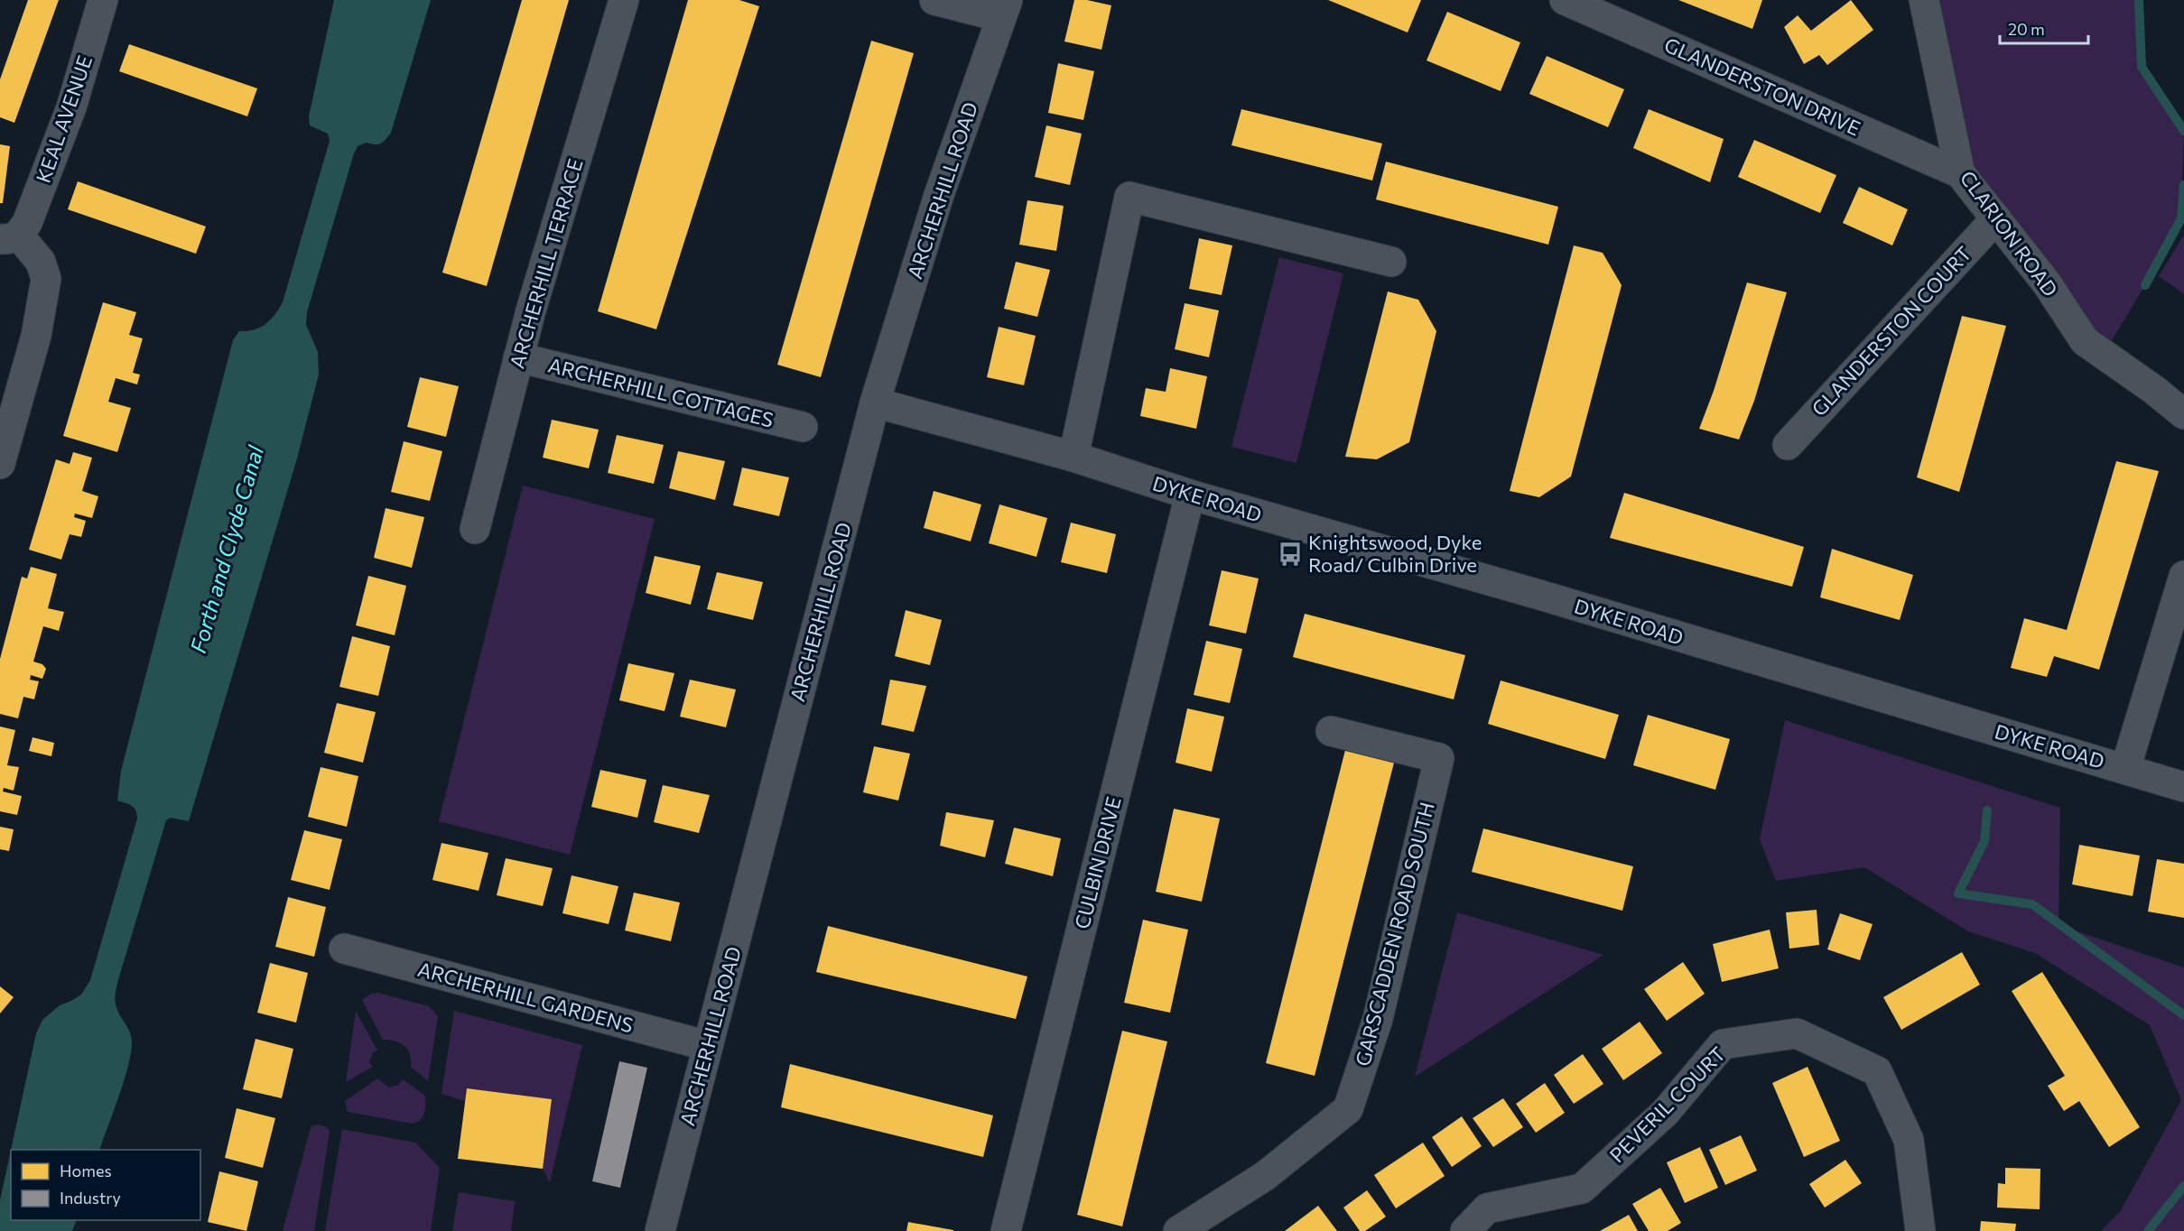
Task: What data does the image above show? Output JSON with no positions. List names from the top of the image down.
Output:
{
  "streets": {
    "street": [
      "GLANDERSTON DRIVE",
      "KEAL AVENUE",
      "ARCHERHILL ROAD",
      "CLARION ROAD",
      "ARCHERHILL TERRACE",
      "GLANDERSTON COURT",
      "ARCHERHILL COTTAGES",
      "DYKE ROAD",
      "CULBIN DRIVE",
      "GARSCADDEN ROAD SOUTH",
      "ARCHERHILL GARDENS",
      "PEVERIL COURT"
    ]
  },
  "crossings": [
    ["GLANDERSTON DRIVE", "CLARION ROAD"],
    ["ARCHERHILL ROAD", "DYKE ROAD"],
    ["ARCHERHILL ROAD", "ARCHERHILL GARDENS"],
    ["CLARION ROAD", "GLANDERSTON COURT"],
    ["ARCHERHILL TERRACE", "ARCHERHILL COTTAGES"],
    ["DYKE ROAD", "CULBIN DRIVE"]
  ],
  "water": ["Forth and Clyde Canal"],
  "places": {
    "bus stop": ["Knightswood, Dyke Road/ Culbin Drive"]
  },
  "legend": ["Homes", "Industry"],
  "scale_bar": "20 m"
}
